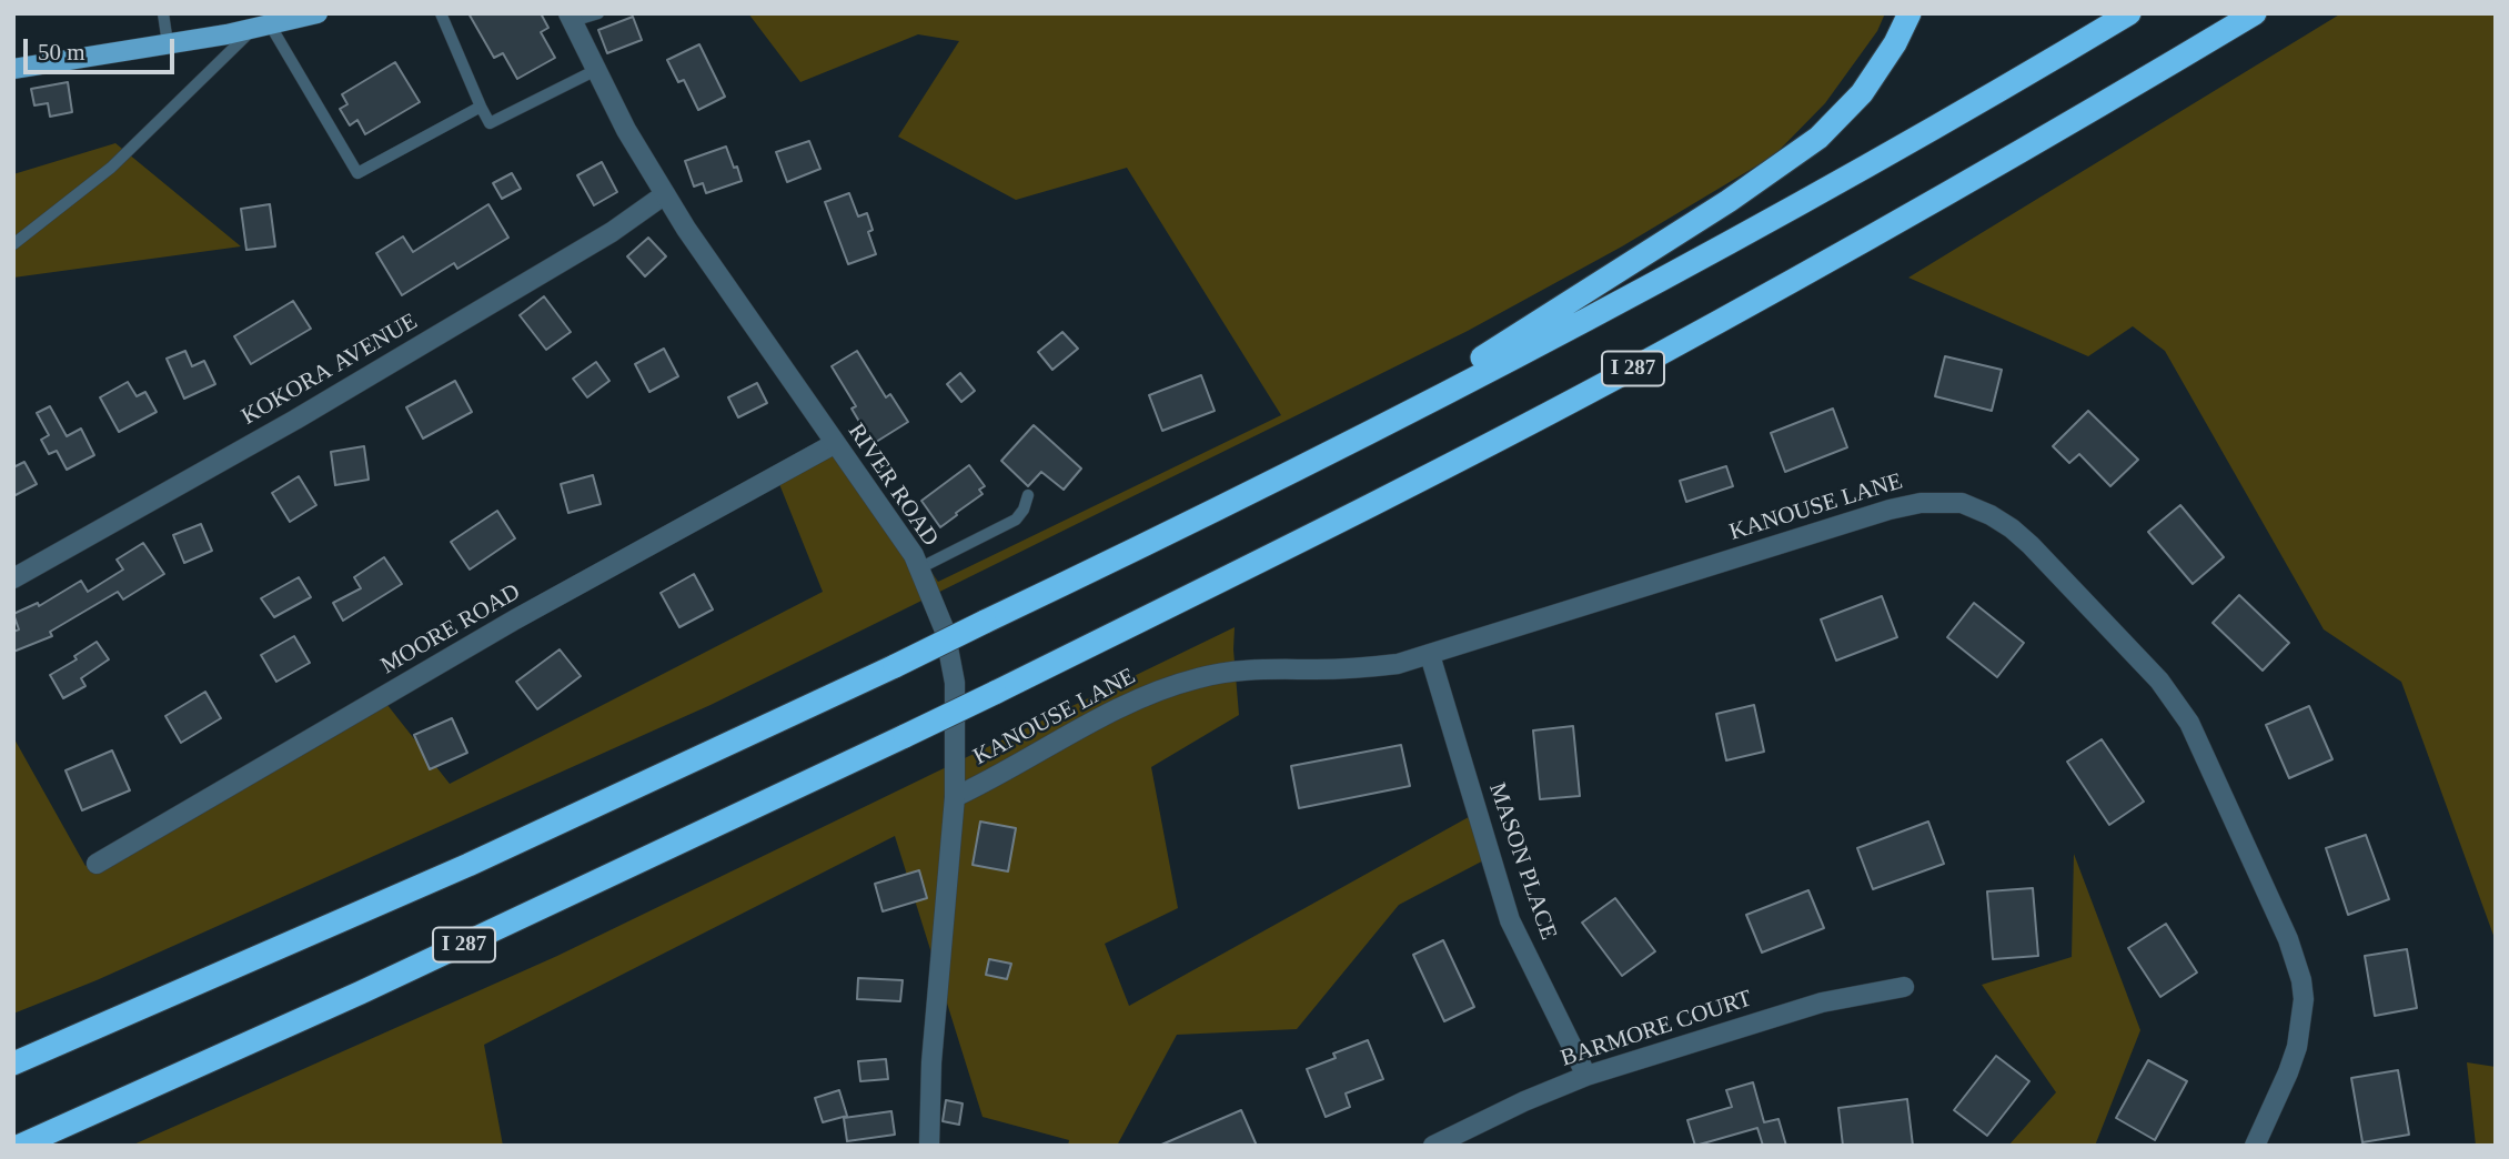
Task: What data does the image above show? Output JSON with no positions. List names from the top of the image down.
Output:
{
  "streets": {
    "highway": ["I 287"],
    "street": [
      "KOKORA AVENUE",
      "RIVER ROAD",
      "KANOUSE LANE",
      "MOORE ROAD",
      "MASON PLACE",
      "BARMORE COURT"
    ]
  },
  "crossings": [
    ["KOKORA AVENUE", "RIVER ROAD"],
    ["RIVER ROAD", "KANOUSE LANE"],
    ["RIVER ROAD", "MOORE ROAD"],
    ["KANOUSE LANE", "MASON PLACE"],
    ["MASON PLACE", "BARMORE COURT"]
  ],
  "scale_bar": "50 m"
}
